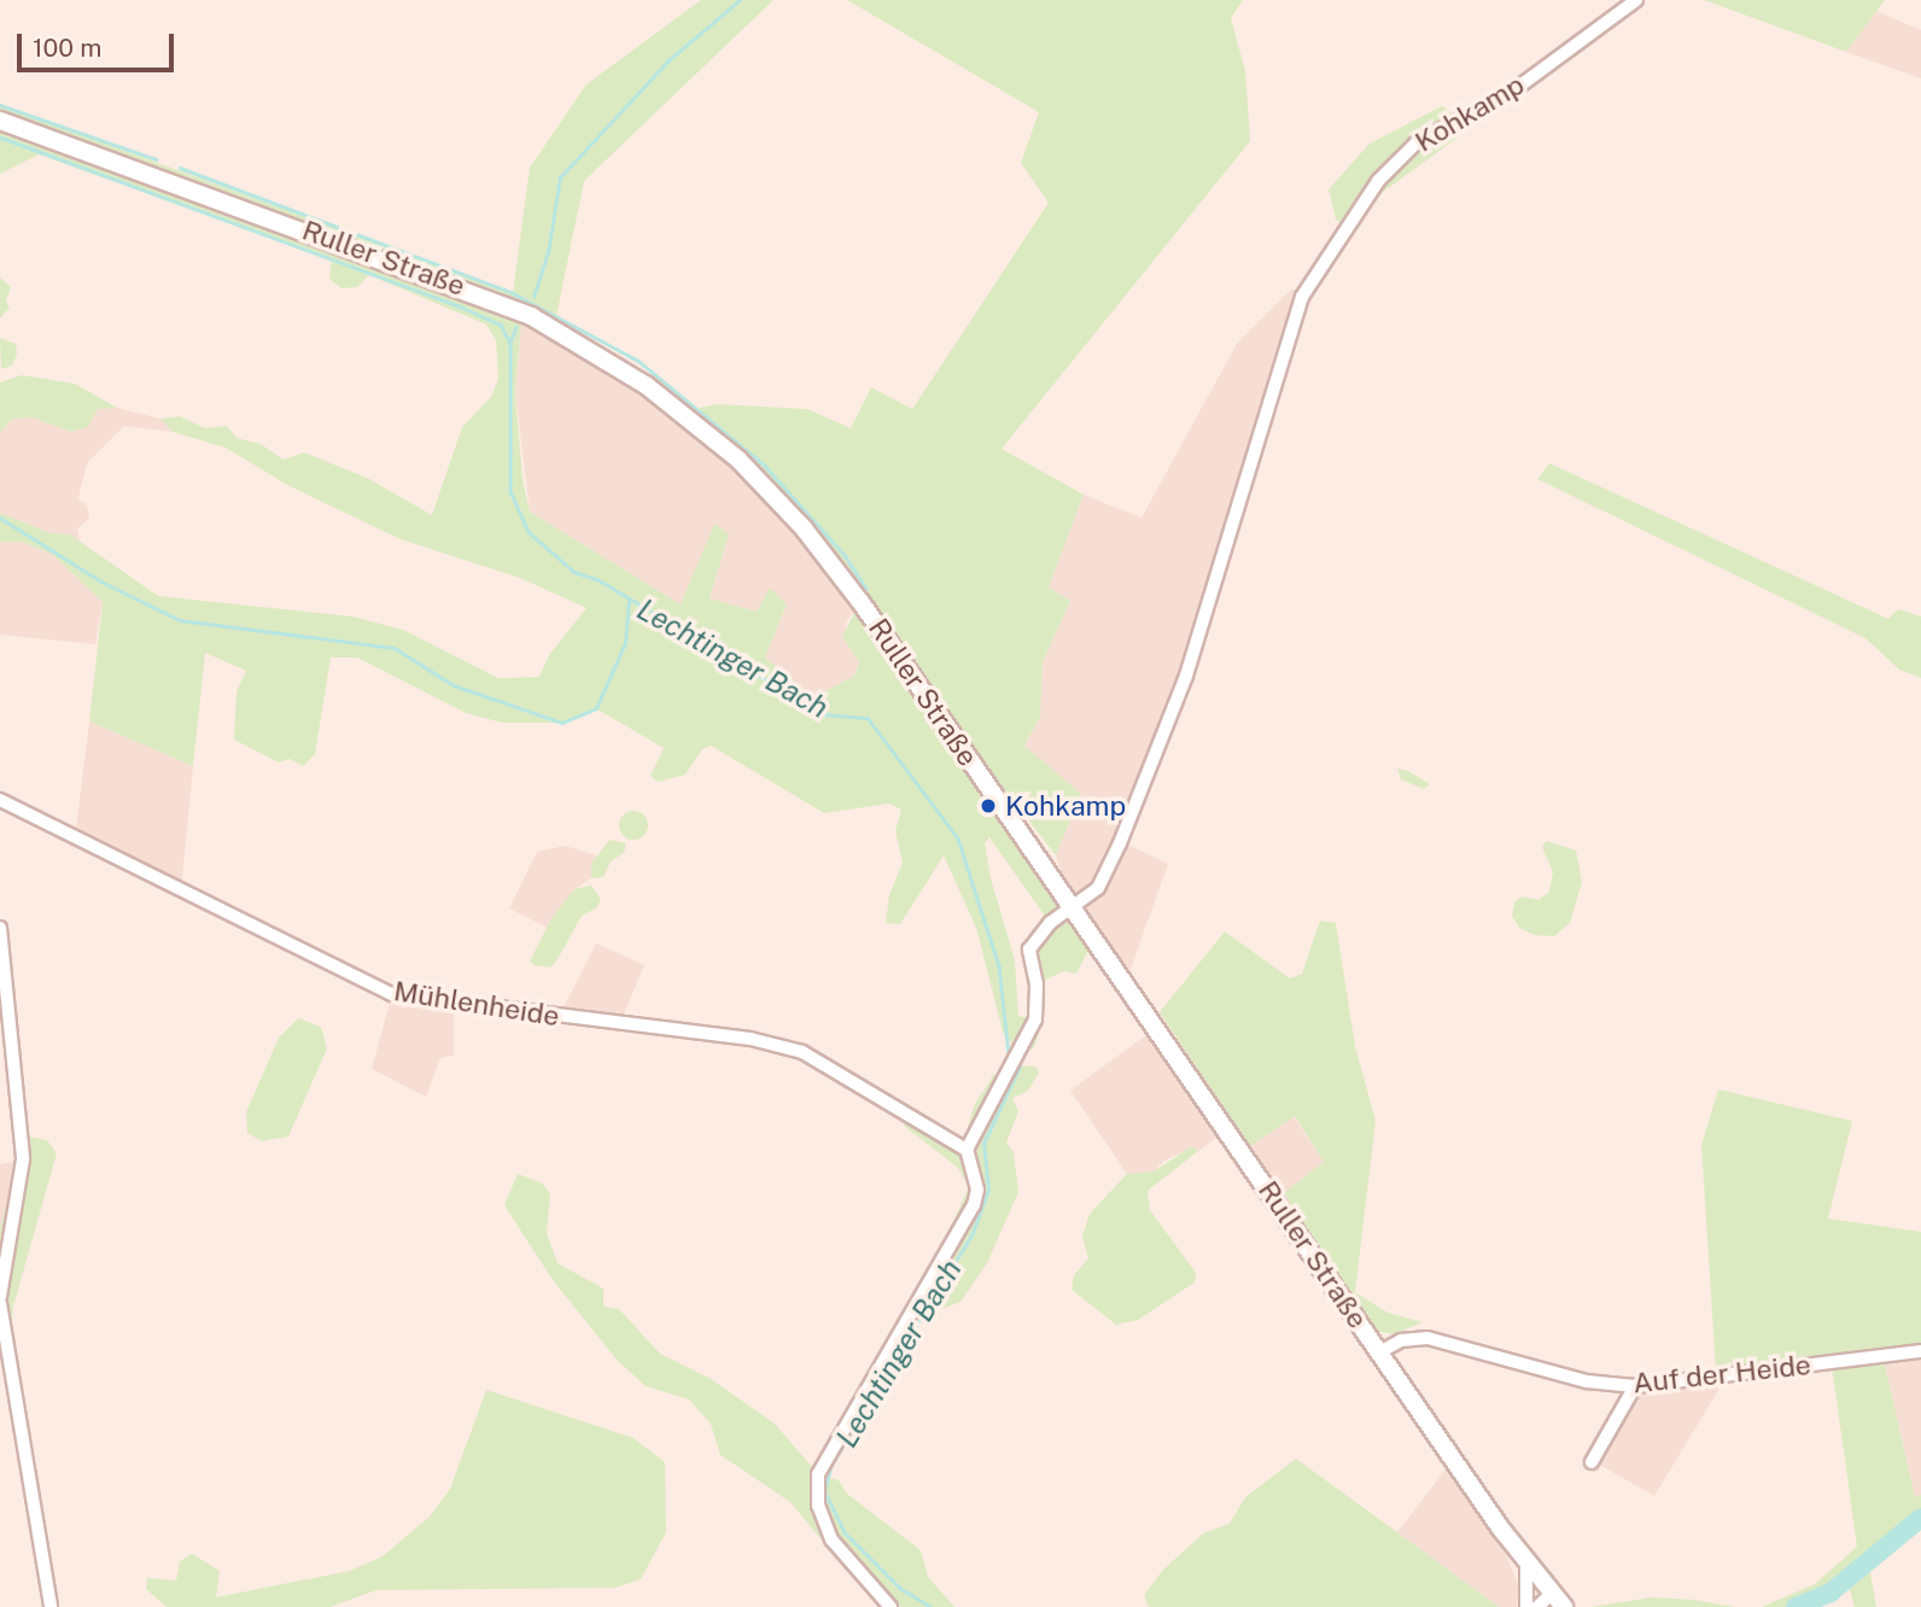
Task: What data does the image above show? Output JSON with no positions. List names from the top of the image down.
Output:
{
  "streets": {
    "main road": ["Ruller Straße"],
    "street": ["Kohkamp", "Mühlenheide", "Auf der Heide"]
  },
  "crossings": [
    ["Kohkamp", "Ruller Straße"],
    ["Kohkamp", "Mühlenheide"],
    ["Ruller Straße", "Auf der Heide"]
  ],
  "water": ["Lechtinger Bach"],
  "places": ["Kohkamp"],
  "scale_bar": "100 m"
}
